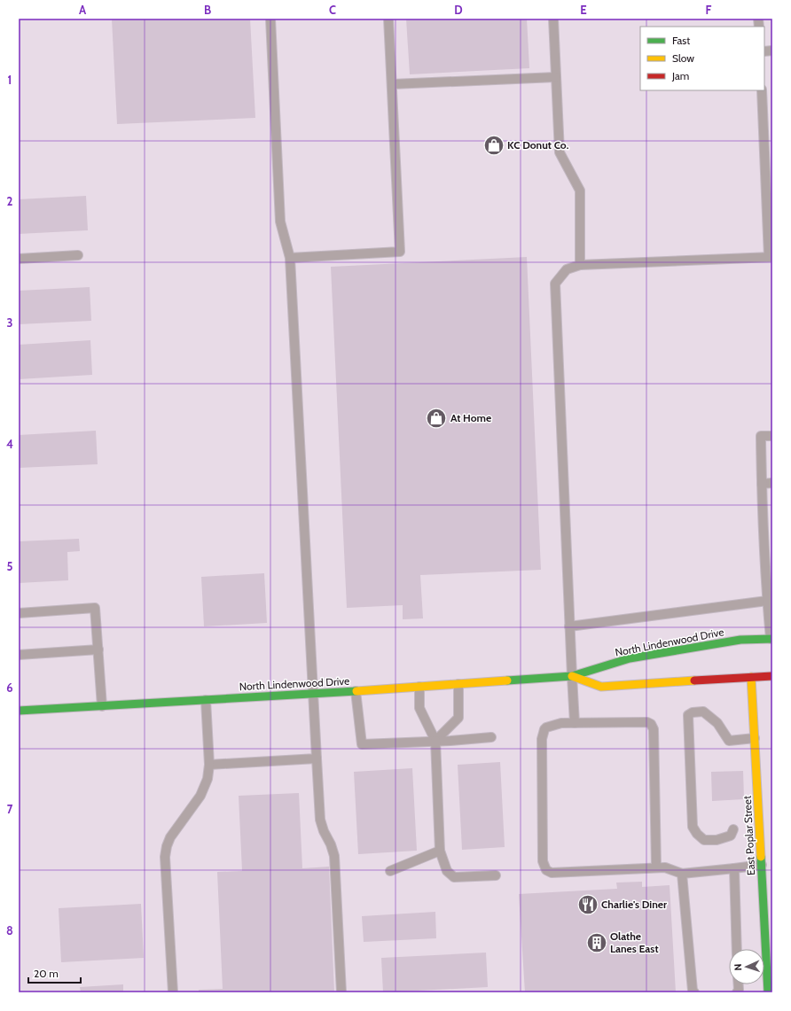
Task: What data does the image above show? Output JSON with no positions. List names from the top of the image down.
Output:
{
  "streets": {
    "street": ["North Lindenwood Drive", "East Poplar Street"]
  },
  "crossings": [
    ["North Lindenwood Drive", "East Poplar Street"]
  ],
  "places": {
    "shop": ["KC Donut Co.", "At Home"],
    "restaurant": ["Charlie's Diner"],
    "building": ["Olathe Lanes East"]
  },
  "legend": ["Fast", "Slow", "Jam"],
  "scale_bar": "20 m",
  "north": "left",
  "grid": {
    "columns": [
      "A",
      "B",
      "C",
      "D",
      "E",
      "F"
    ],
    "rows": [
      "1",
      "2",
      "3",
      "4",
      "5",
      "6",
      "7",
      "8"
    ]
  }
}
